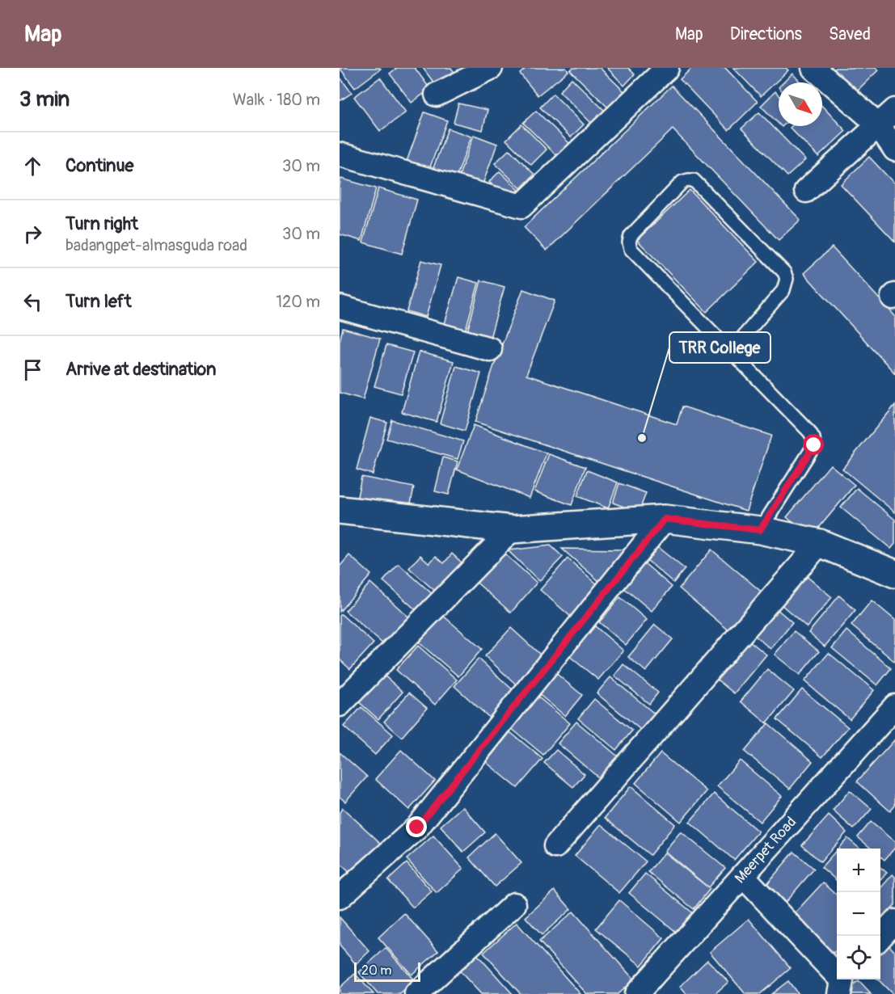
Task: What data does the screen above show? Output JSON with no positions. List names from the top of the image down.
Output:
{
  "streets": {
    "street": ["Meerpet Road"]
  },
  "places": ["TRR College"],
  "scale_bar": "20 m",
  "north": "bottom right",
  "page": {
    "header": "Map",
    "nav": ["Map", "Directions", "Saved"],
    "heading": ["3 min", "Walk · 180 m"],
    "list": [
      ["Continue", "30 m"],
      ["Turn right", "badangpet-almasguda road", "30 m"],
      ["Turn left", "120 m"],
      "Arrive at destination"
    ],
    "map_buttons": ["+", "−"],
    "scale": "20 m"
  }
}
